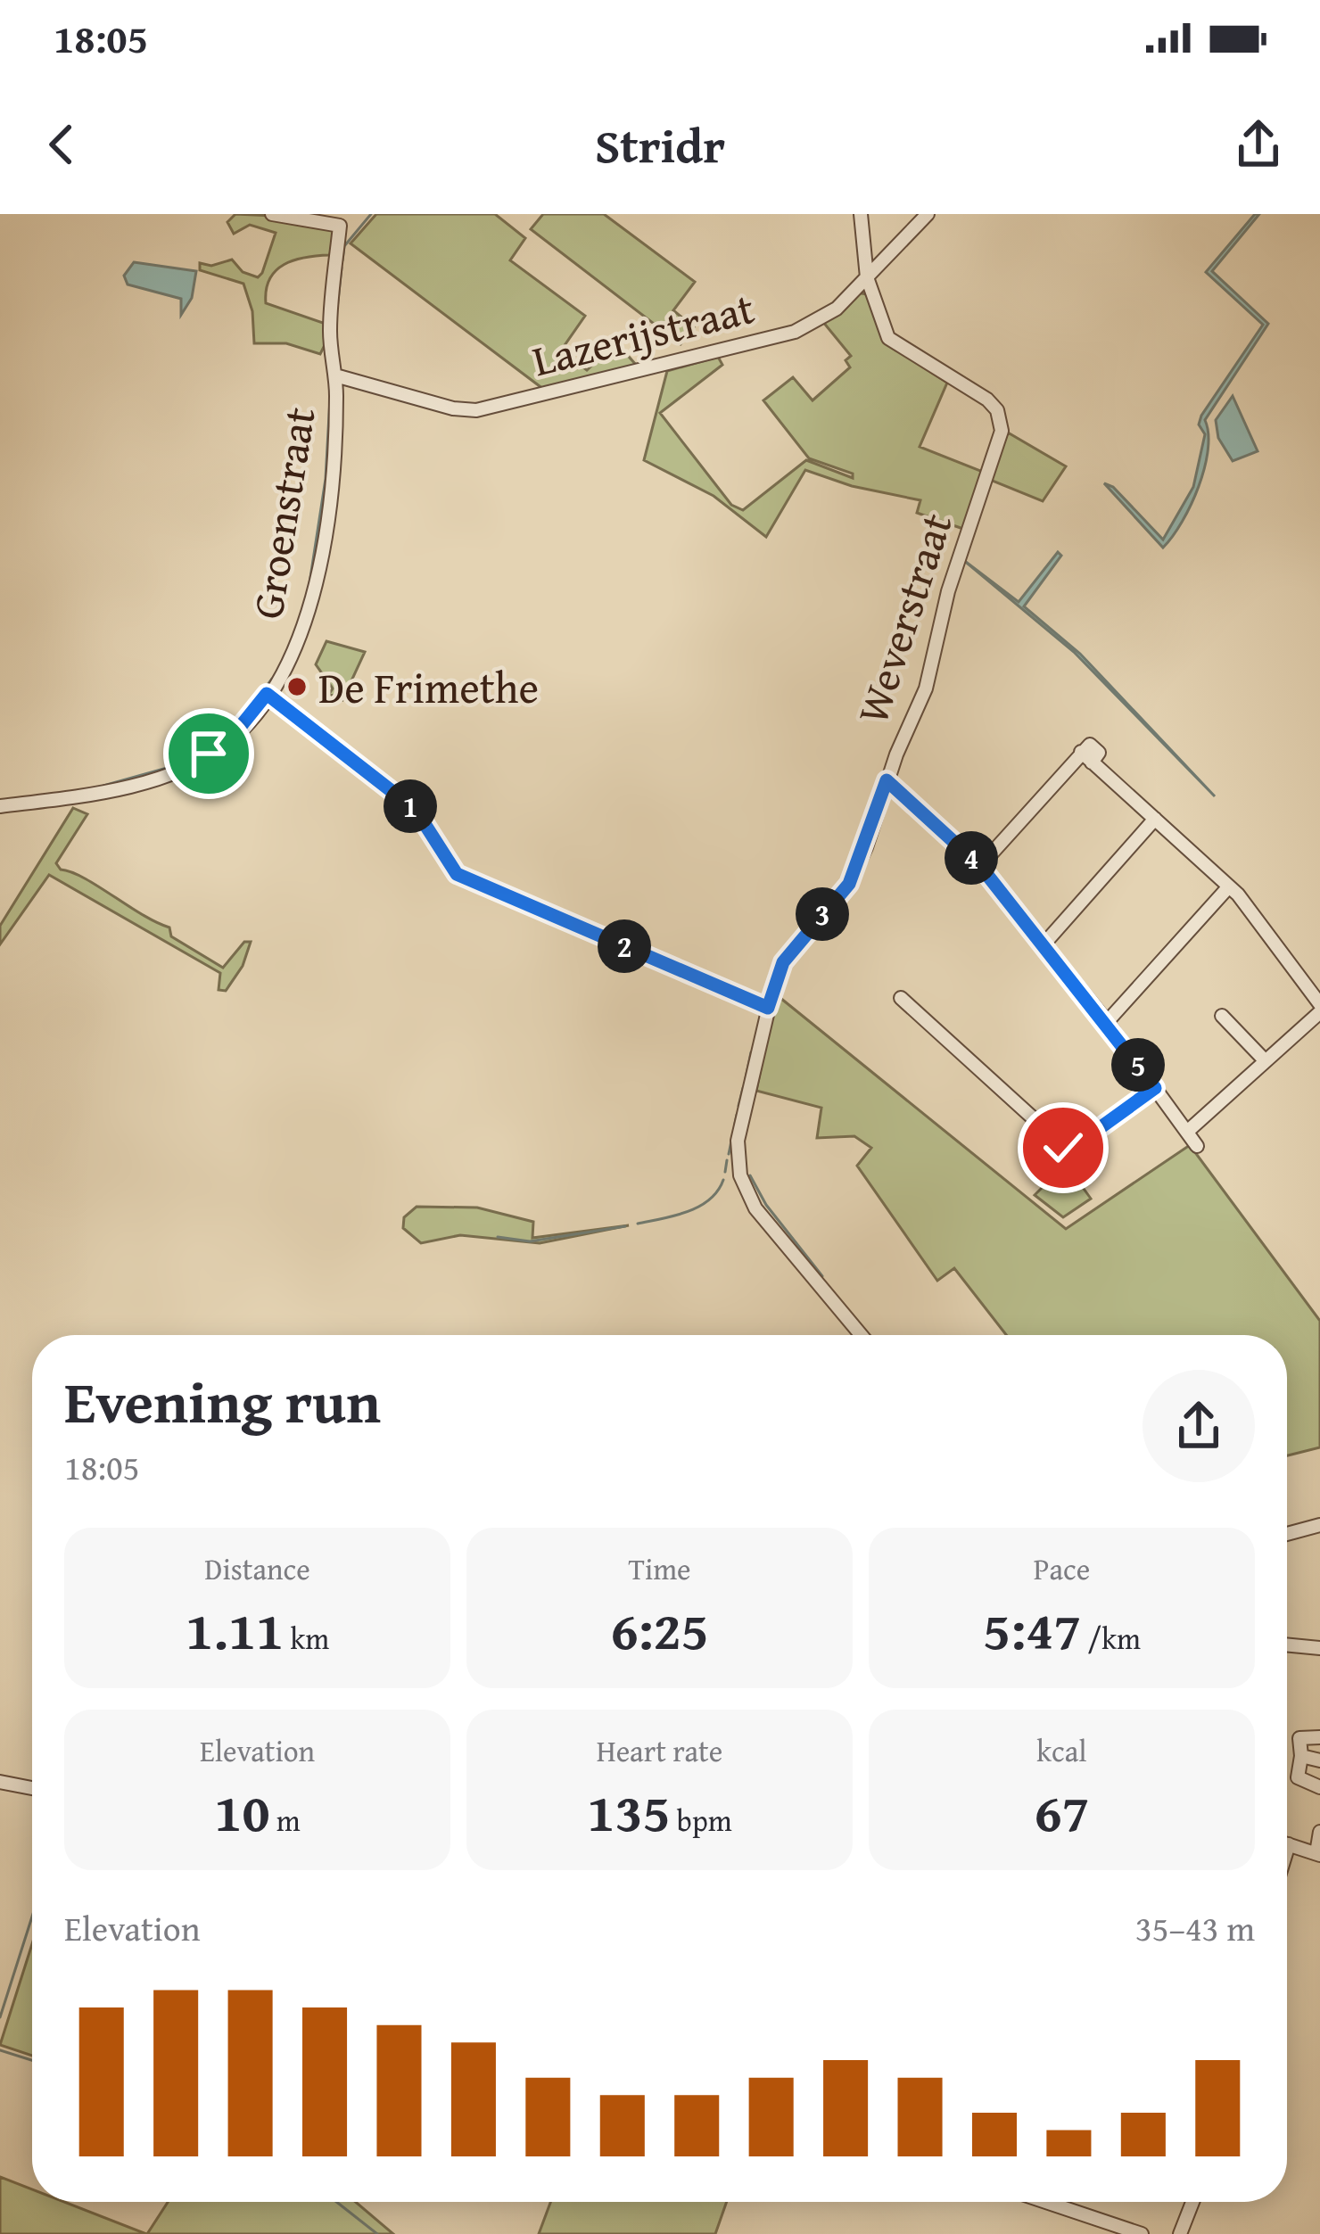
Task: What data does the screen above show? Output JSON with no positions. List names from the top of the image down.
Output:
{
  "streets": {
    "street": ["Lazerijstraat", "Groenstraat", "Weverstraat"]
  },
  "crossings": [
    ["Lazerijstraat", "Groenstraat"],
    ["Lazerijstraat", "Weverstraat"]
  ],
  "places": ["De Frimethe"],
  "page": {
    "status": "18:05",
    "header": "Stridr",
    "pins": [
      "1",
      "4",
      "3",
      "2",
      "5"
    ],
    "heading": ["Evening run", "18:05"],
    "stats": [
      ["Distance", "1.11 km"],
      ["Time", "6:25"],
      ["Pace", "5:47 /km"],
      ["Elevation", "10 m"],
      ["Heart rate", "135 bpm"],
      ["kcal", "67"]
    ],
    "chart": ["Elevation", "35–43 m"]
  }
}
